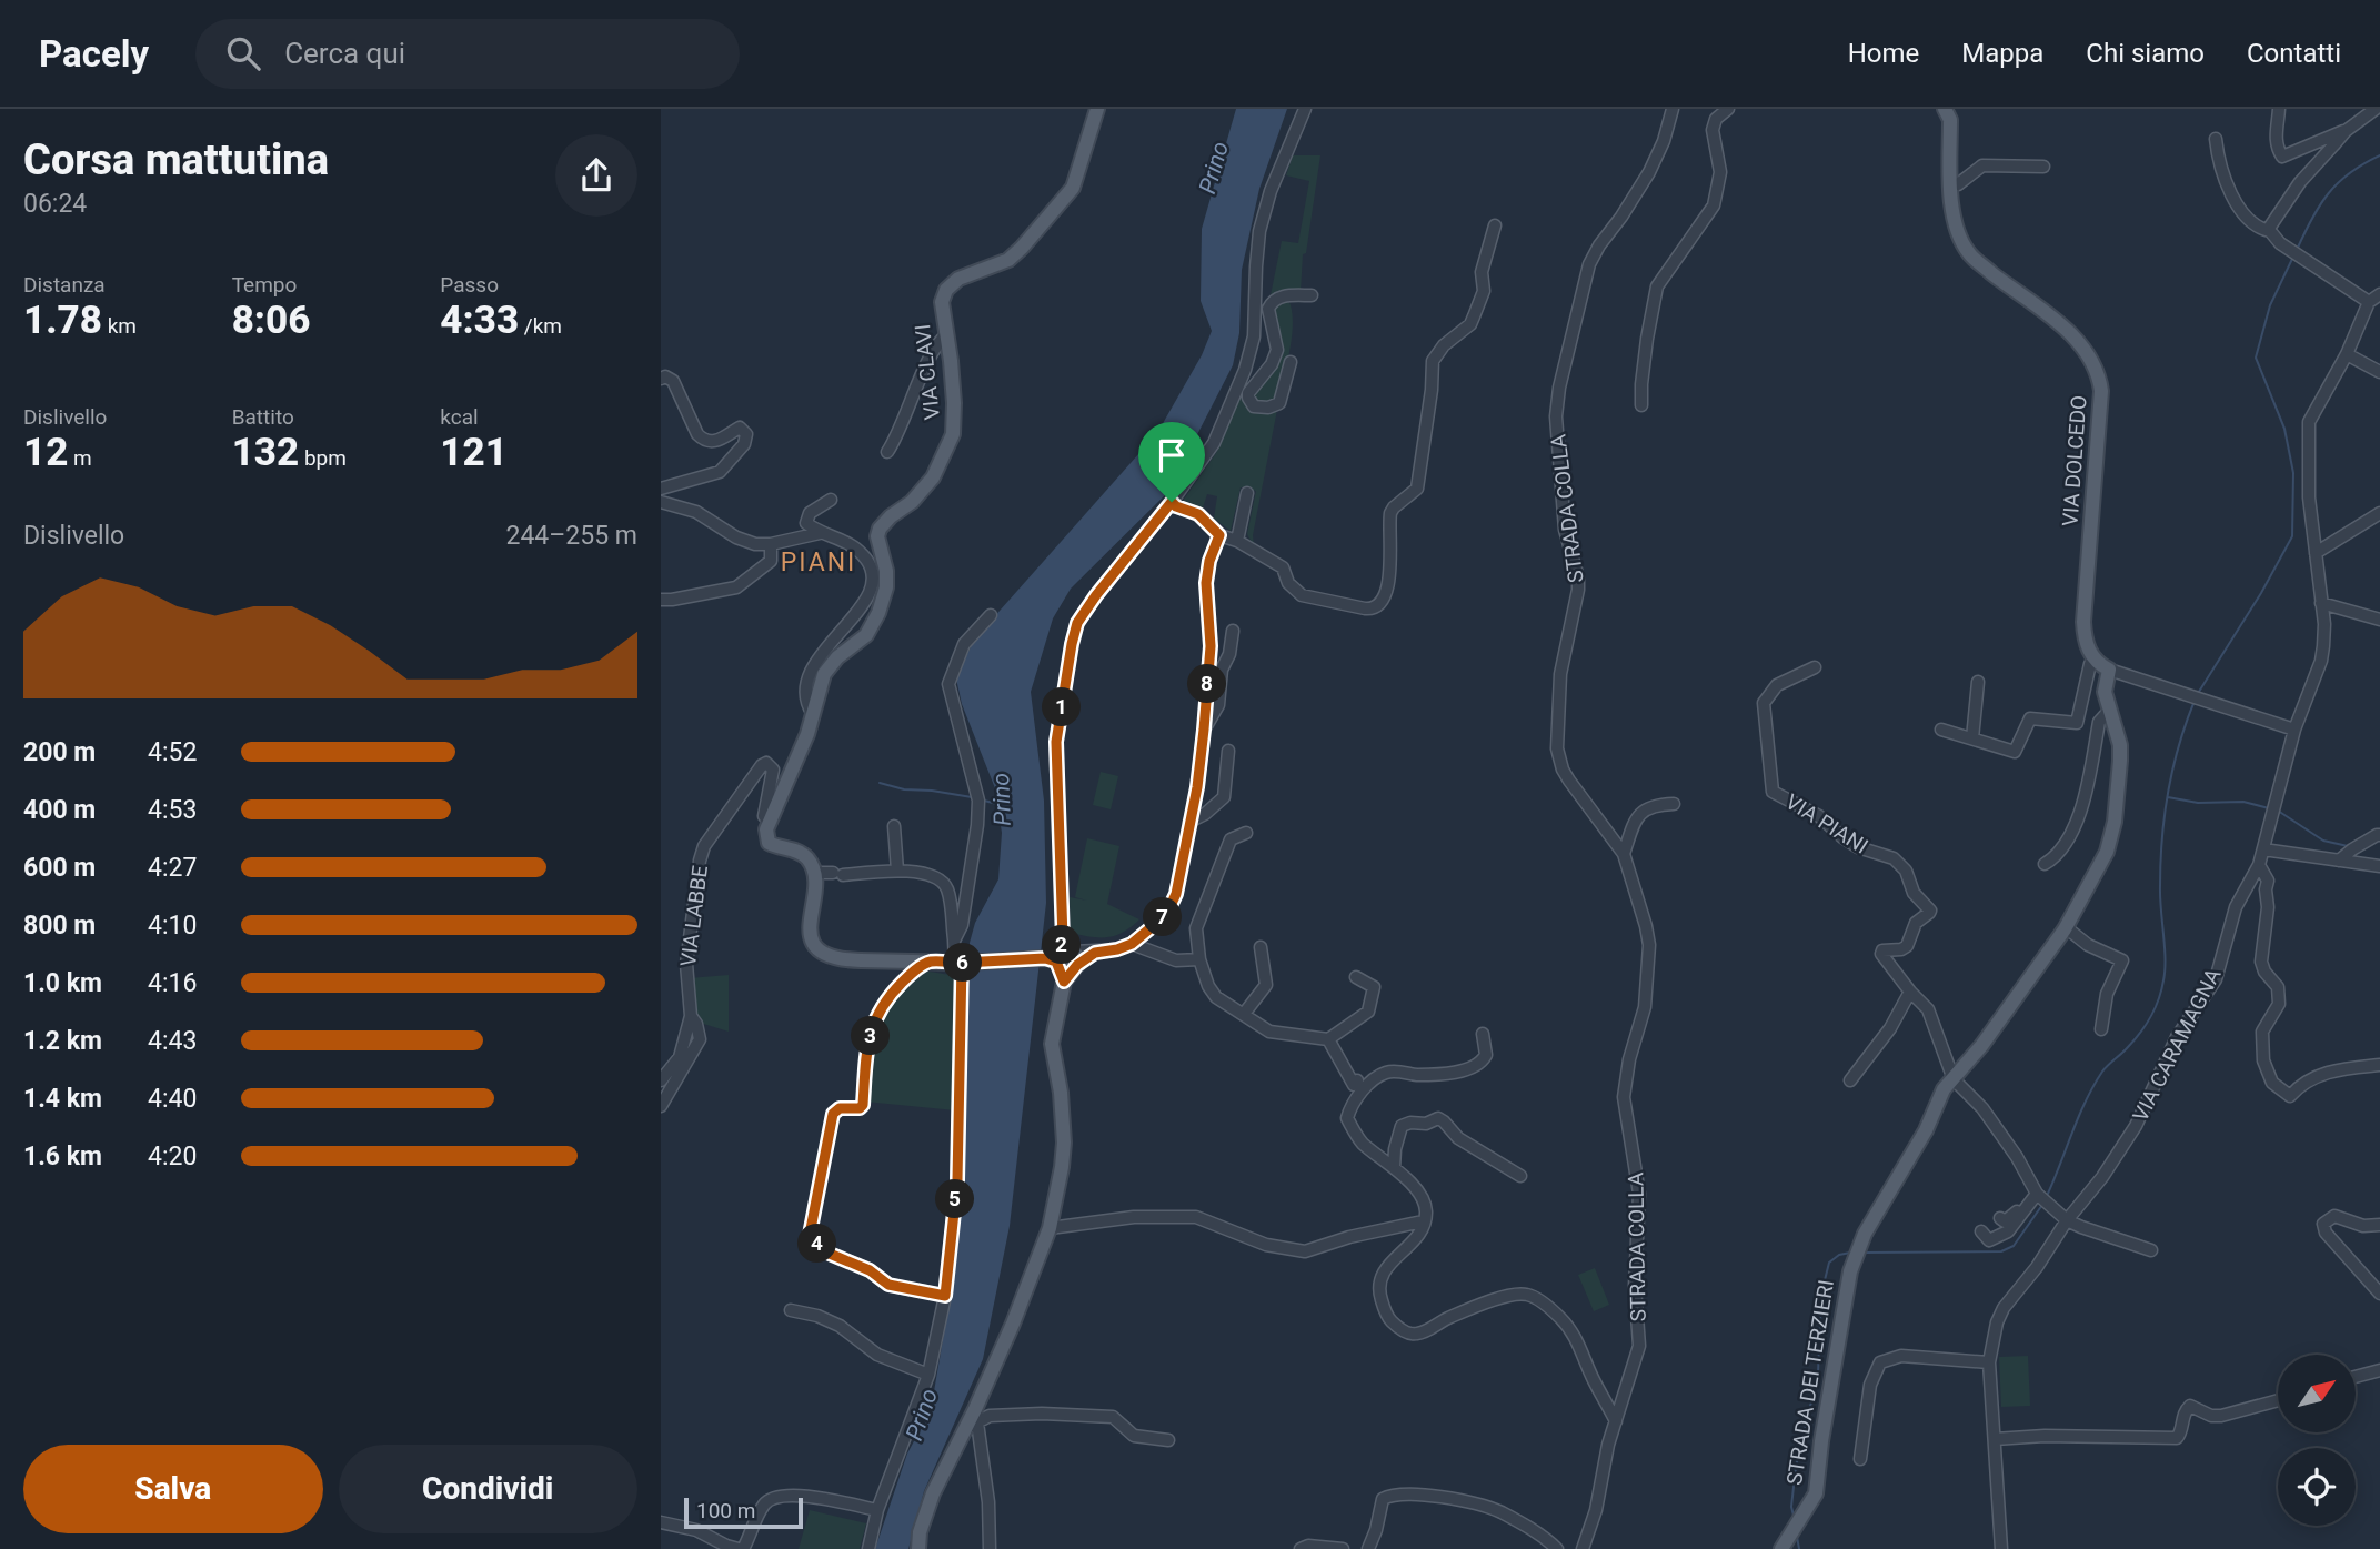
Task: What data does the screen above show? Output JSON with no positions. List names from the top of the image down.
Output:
{
  "streets": {
    "main road": ["VIA CLAVI", "VIA DOLCEDO", "STRADA DEI TERZIERI"],
    "street": [
      "STRADA COLLA",
      "VIA PIANI",
      "VIA LABBE",
      "VIA CARAMAGNA"
    ]
  },
  "crossings": [
    ["VIA CLAVI", "VIA LABBE"],
    ["VIA PIANI", "VIA CARAMAGNA"],
    ["VIA PIANI", "STRADA DEI TERZIERI"]
  ],
  "districts": ["PIANI"],
  "water": ["Prino"],
  "scale_bar": "100 m",
  "north": "top right",
  "page": {
    "header": "Pacely",
    "search": "Cerca qui",
    "nav": [
      "Home",
      "Mappa",
      "Chi siamo",
      "Contatti"
    ],
    "heading": ["Corsa mattutina", "06:24"],
    "stats": [
      ["Distanza", "1.78 km"],
      ["Tempo", "8:06"],
      ["Passo", "4:33 /km"],
      ["Dislivello", "12 m"],
      ["Battito", "132 bpm"],
      ["kcal", "121"]
    ],
    "chart": ["Dislivello", "244–255 m"],
    "pins": [
      "8",
      "1",
      "7",
      "2",
      "6",
      "3",
      "5",
      "4"
    ],
    "list": [
      {
        "name": "200 m",
        "note": "4:52"
      },
      {
        "name": "400 m",
        "note": "4:53"
      },
      {
        "name": "600 m",
        "note": "4:27"
      },
      {
        "name": "800 m",
        "note": "4:10"
      },
      {
        "name": "1.0 km",
        "note": "4:16"
      },
      {
        "name": "1.2 km",
        "note": "4:43"
      },
      {
        "name": "1.4 km",
        "note": "4:40"
      },
      {
        "name": "1.6 km",
        "note": "4:20"
      }
    ],
    "buttons": ["Salva", "Condividi"],
    "scale": "100 m"
  }
}
